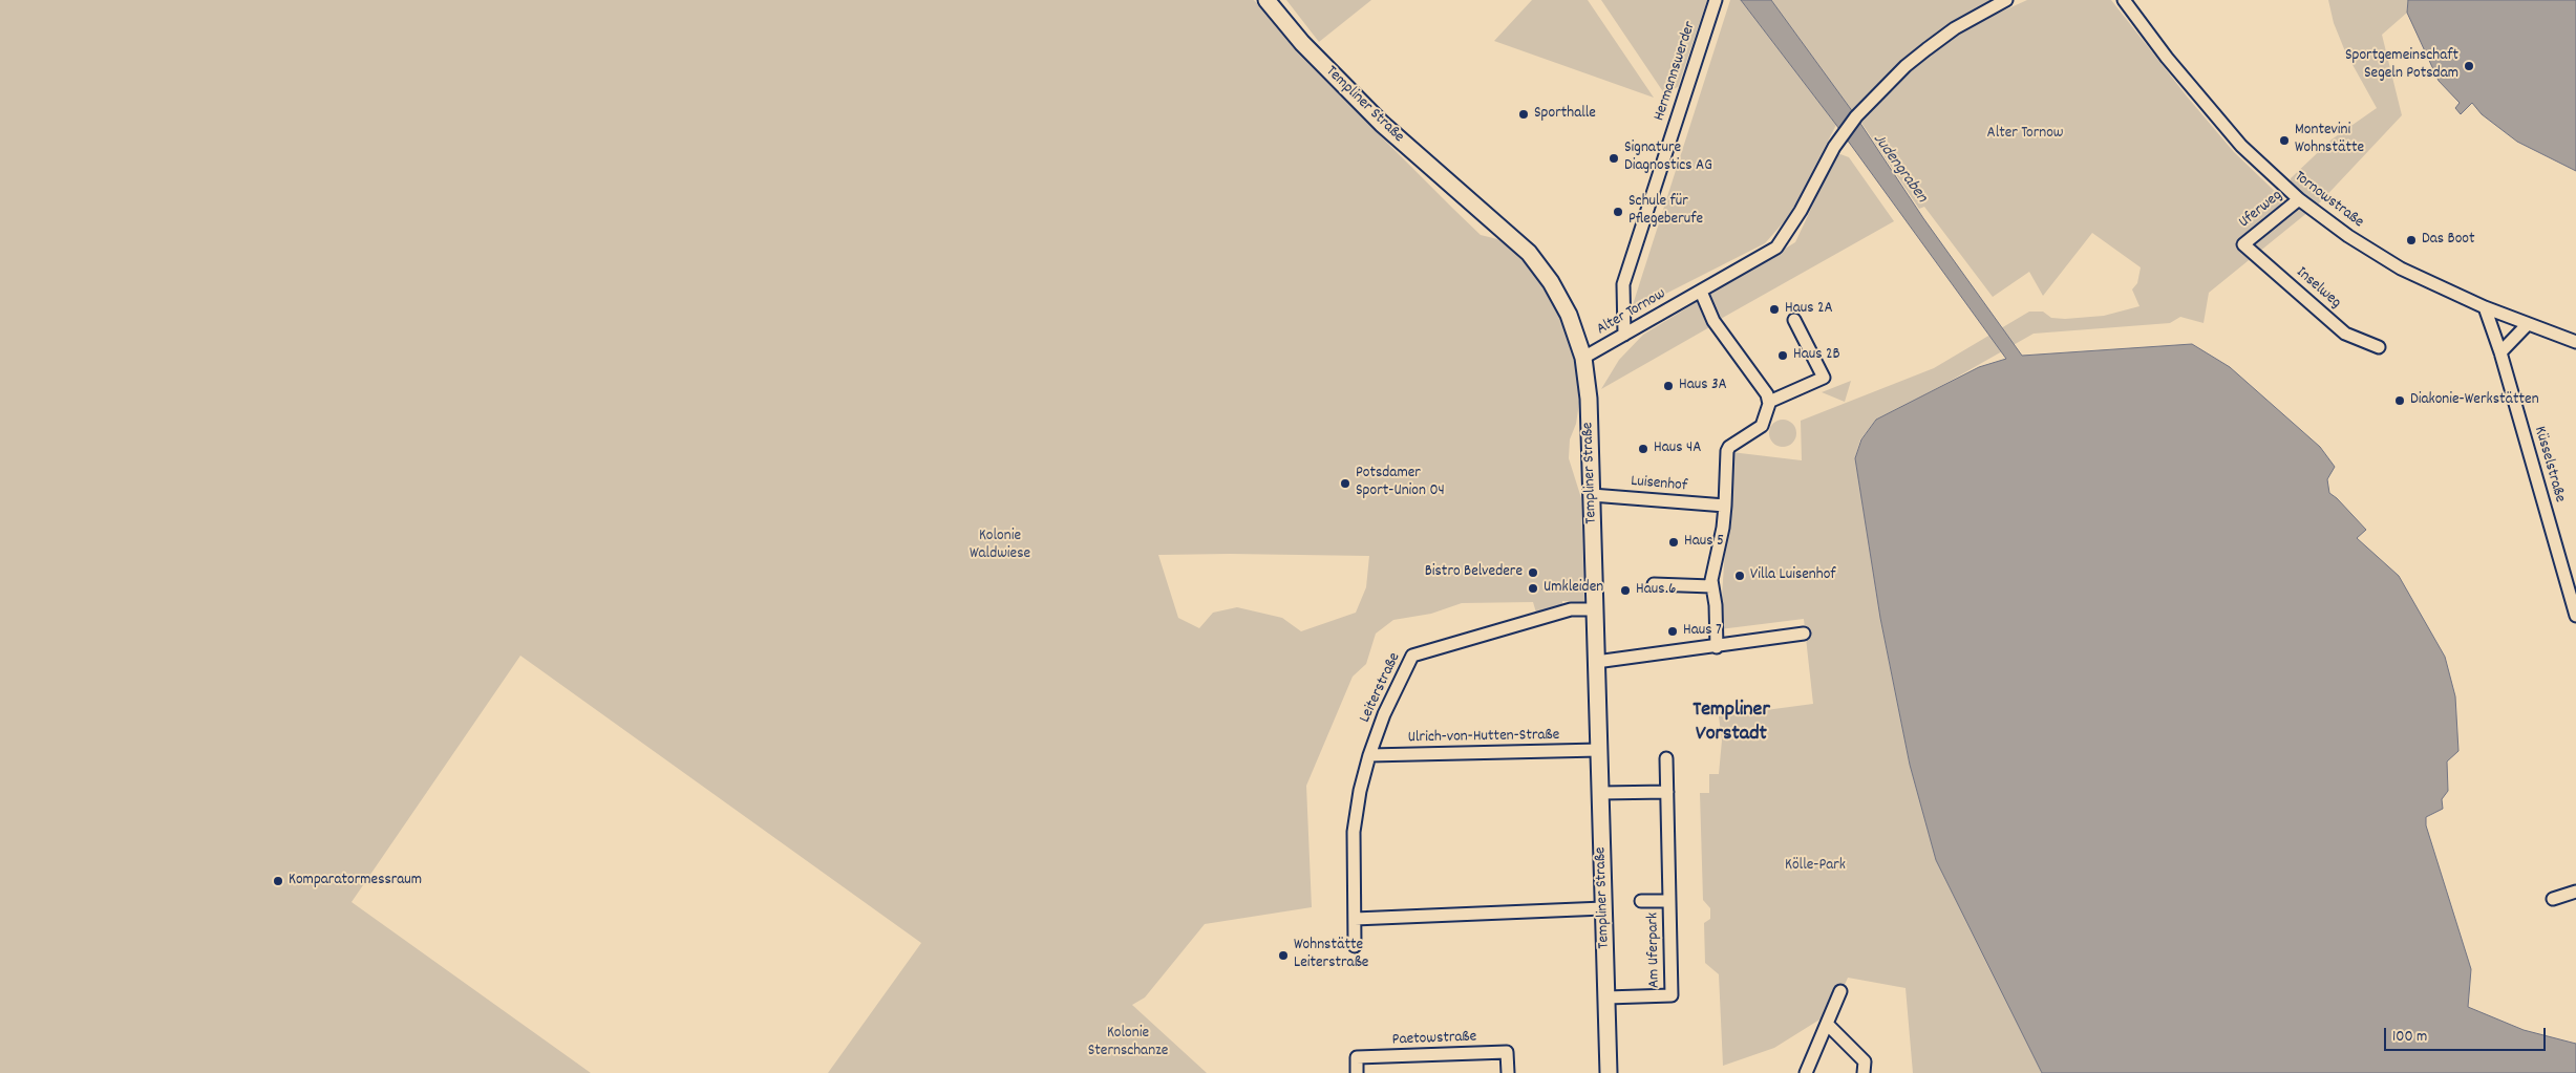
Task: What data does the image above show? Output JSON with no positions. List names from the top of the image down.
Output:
{
  "streets": {
    "street": [
      "Hermannswerder",
      "Templiner Straße",
      "Tornowstraße",
      "Uferweg",
      "Inselweg",
      "Alter Tornow",
      "Küsselstraße",
      "Luisenhof",
      "Leiterstraße",
      "Ulrich-von-Hutten-Straße",
      "Am Uferpark",
      "Paetowstraße"
    ]
  },
  "crossings": [
    ["Hermannswerder", "Alter Tornow"],
    ["Templiner Straße", "Alter Tornow"],
    ["Templiner Straße", "Luisenhof"],
    ["Templiner Straße", "Leiterstraße"],
    ["Templiner Straße", "Ulrich-von-Hutten-Straße"],
    ["Templiner Straße", "Am Uferpark"],
    ["Tornowstraße", "Uferweg"],
    ["Tornowstraße", "Küsselstraße"],
    ["Uferweg", "Inselweg"],
    ["Leiterstraße", "Ulrich-von-Hutten-Straße"]
  ],
  "districts": ["Templiner Vorstadt"],
  "water": ["Judengraben"],
  "parks": [
    "Alter Tornow",
    "Kolonie Waldwiese",
    "Kölle-Park",
    "Kolonie Sternschanze"
  ],
  "places": [
    "Sportgemeinschaft Segeln Potsdam",
    "Sporthalle",
    "Montevini Wohnstätte",
    "Signature Diagnostics AG",
    "Schule für Pflegeberufe",
    "Das Boot",
    "Haus 2A",
    "Haus 2B",
    "Haus 3A",
    "Diakonie-Werkstätten",
    "Haus 4A",
    "Potsdamer Sport-Union 04",
    "Haus 5",
    "Bistro Belvedere",
    "Villa Luisenhof",
    "Umkleiden",
    "Haus 6",
    "Haus 7",
    "Komparatormessraum",
    "Wohnstätte Leiterstraße"
  ],
  "scale_bar": "100 m"
}
